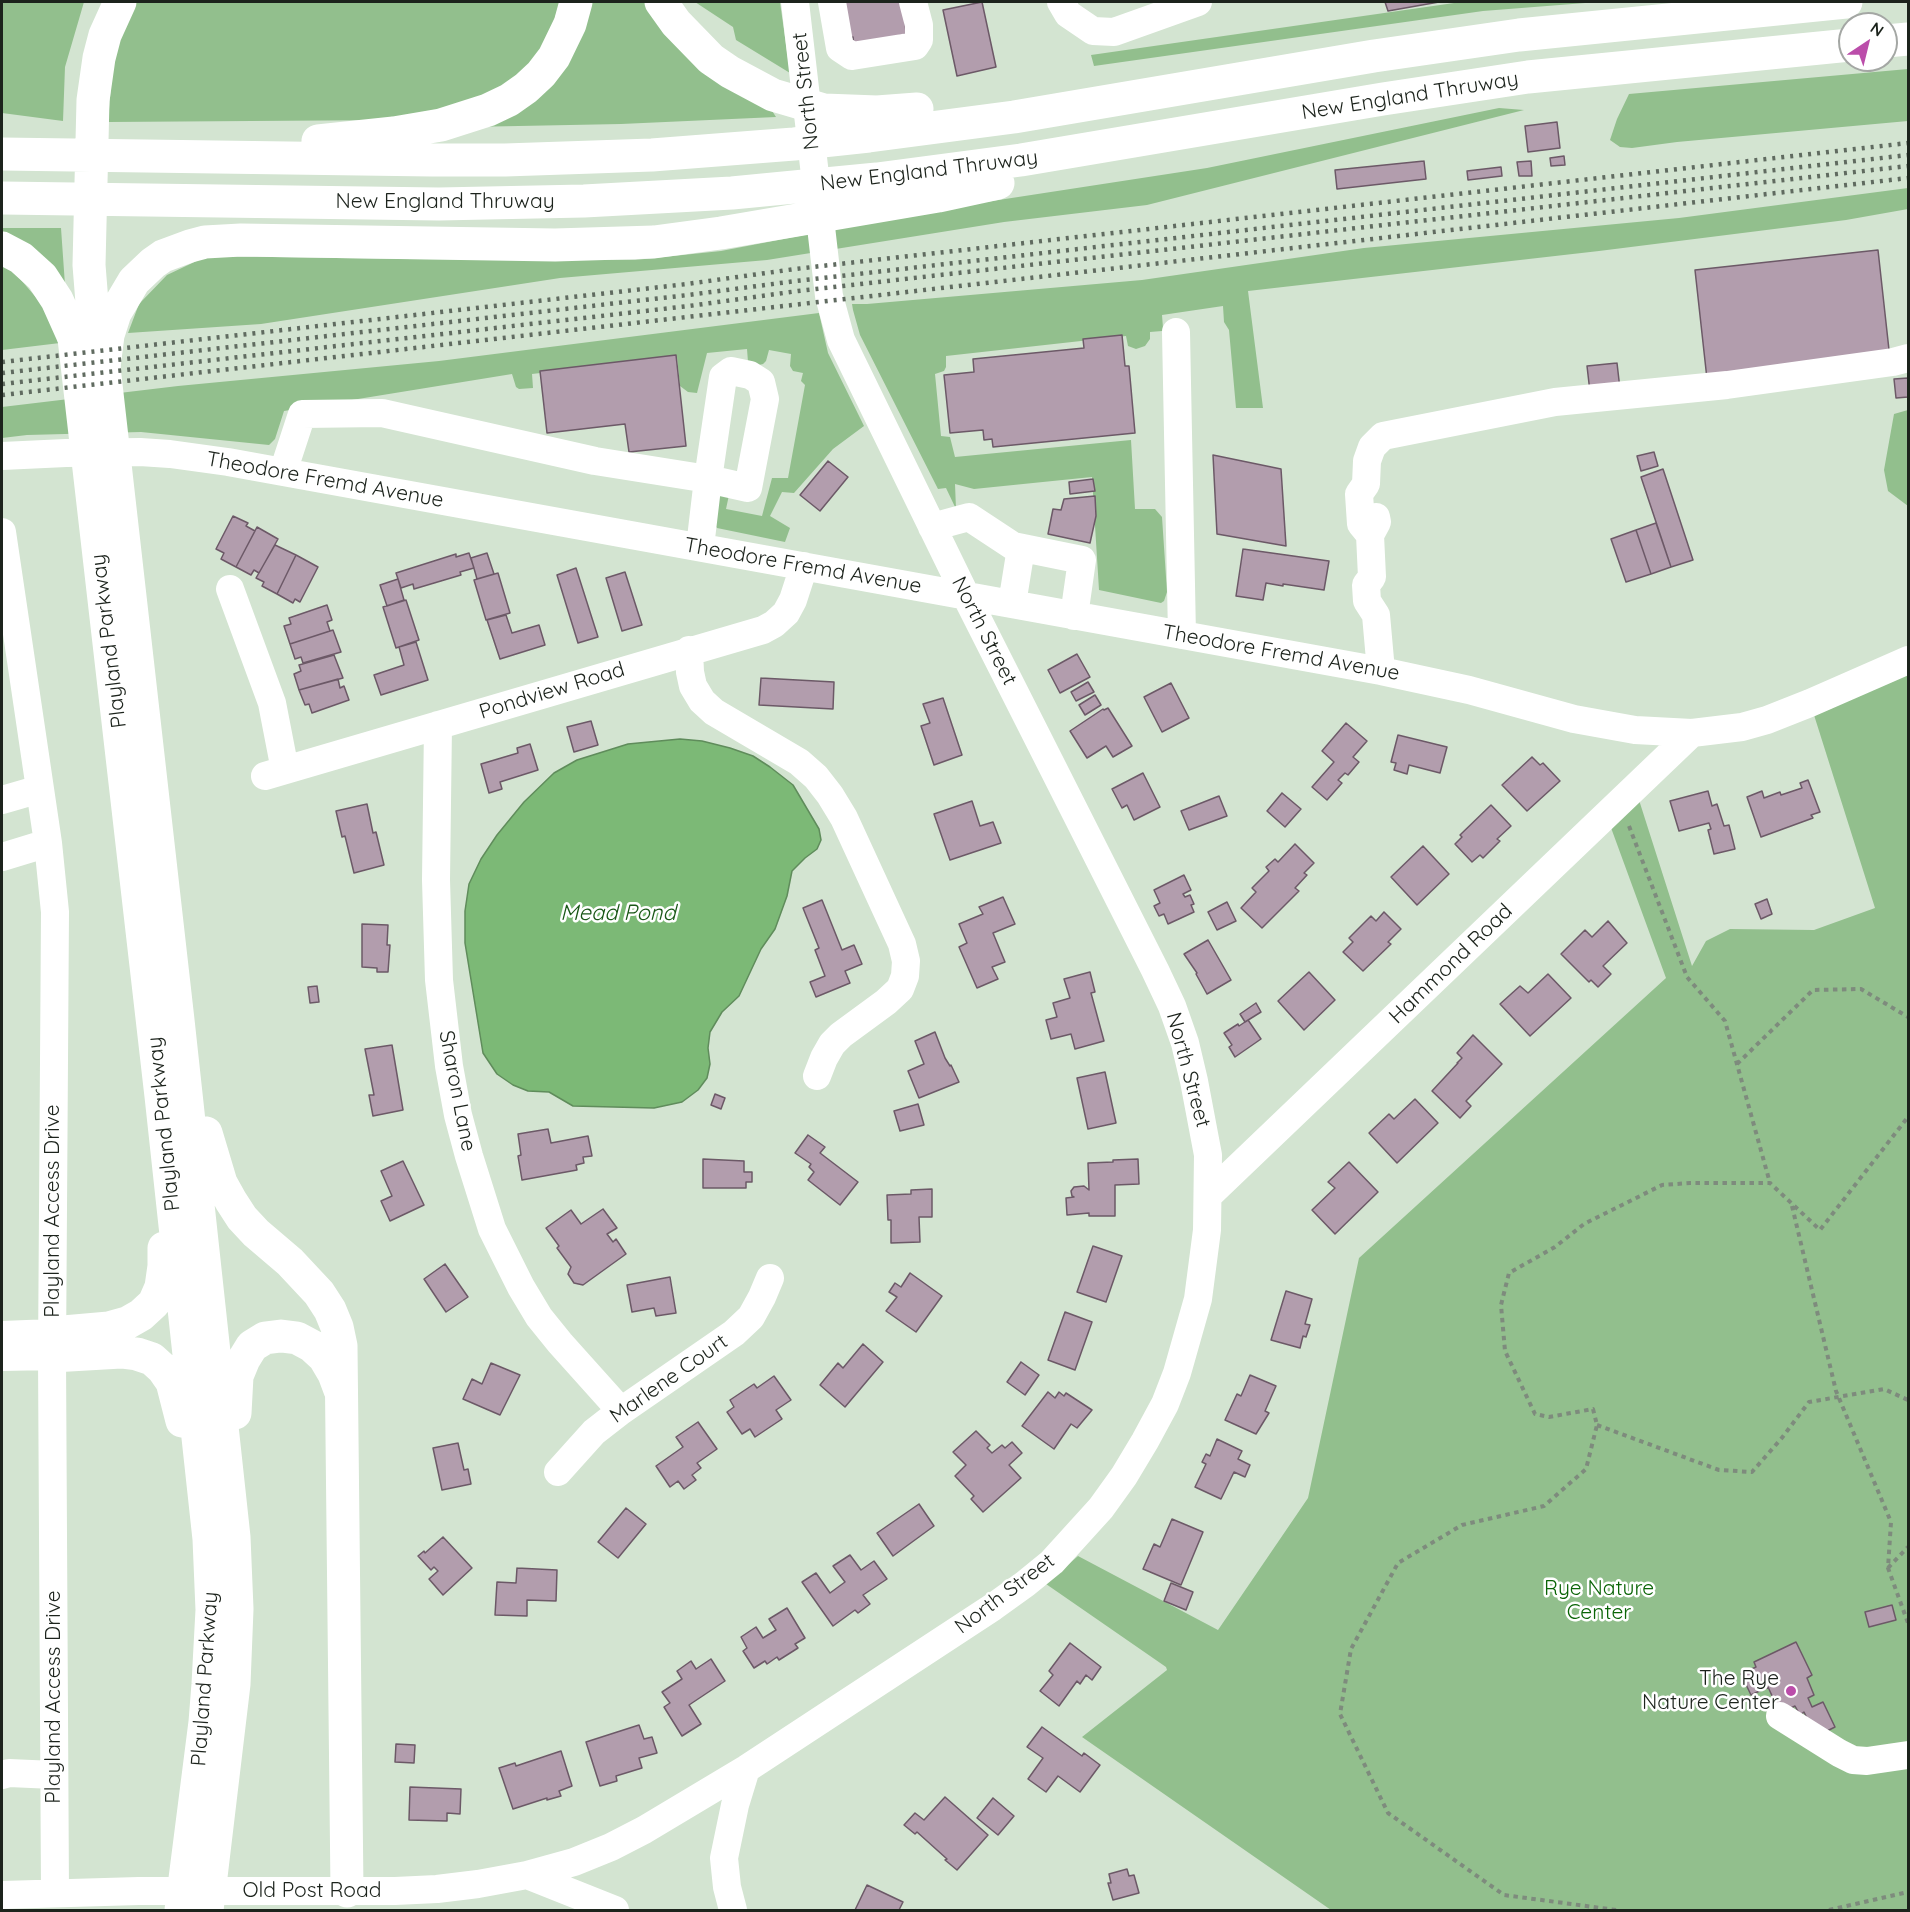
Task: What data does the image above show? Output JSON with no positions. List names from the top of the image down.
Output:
{
  "streets": {
    "main road": ["New England Thruway", "Playland Parkway"],
    "street": [
      "North Street",
      "Theodore Fremd Avenue",
      "Pondview Road",
      "Hammond Road",
      "Sharon Lane",
      "Playland Access Drive",
      "Marlene Court",
      "Old Post Road"
    ]
  },
  "crossings": [
    ["North Street", "Theodore Fremd Avenue"],
    ["North Street", "Hammond Road"],
    ["North Street", "Old Post Road"],
    ["Theodore Fremd Avenue", "Pondview Road"],
    ["Theodore Fremd Avenue", "Hammond Road"],
    ["Pondview Road", "Sharon Lane"],
    ["Sharon Lane", "Marlene Court"],
    ["Playland Access Drive", "Old Post Road"]
  ],
  "water": ["Mead Pond"],
  "parks": ["Rye Nature Center"],
  "places": ["The Rye Nature Center"],
  "north": "top right"
}
